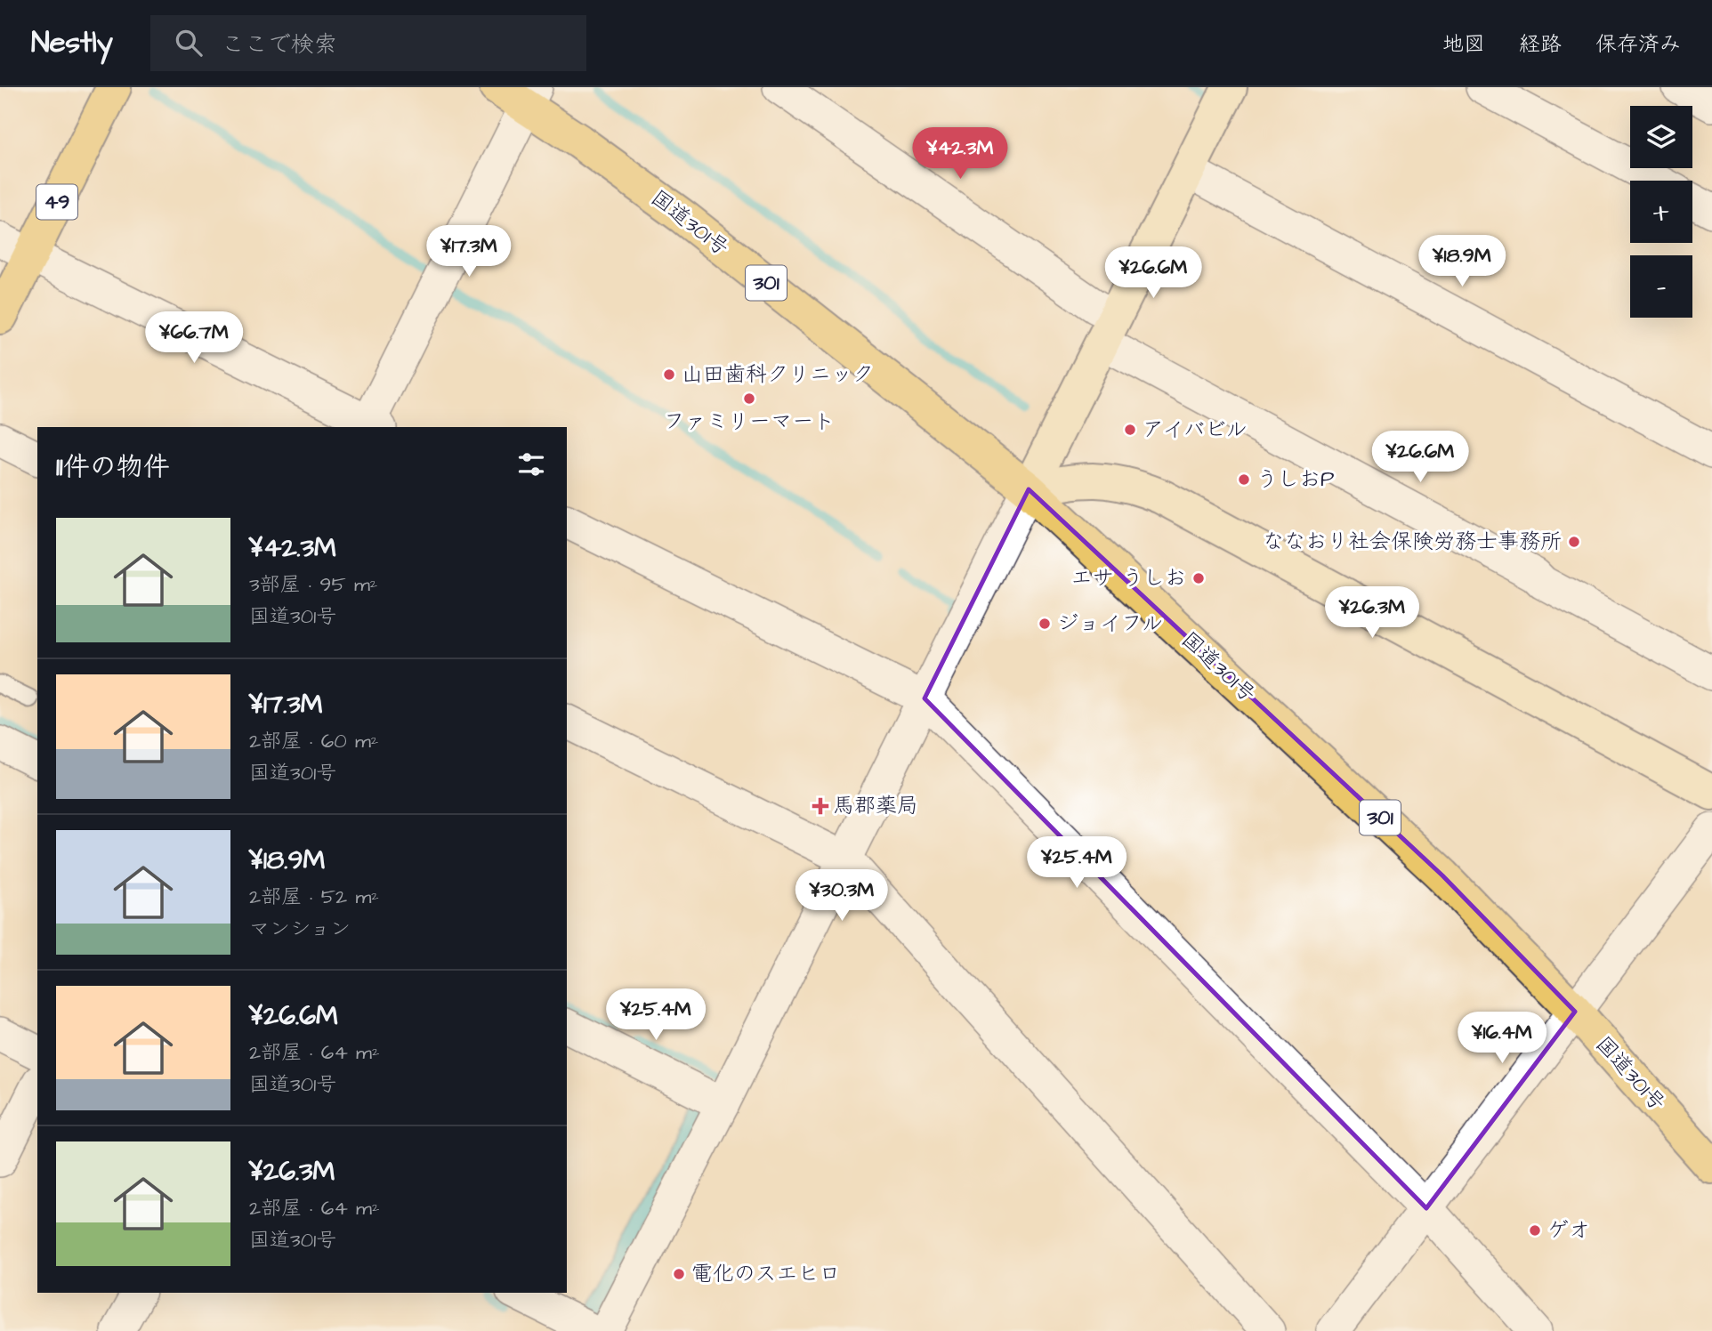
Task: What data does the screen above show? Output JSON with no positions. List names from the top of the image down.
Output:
{
  "streets": {
    "main road": ["49", "国道301号", "301"]
  },
  "places": {
    "other": [
      "山田歯科クリニック",
      "ファミリーマート",
      "アイバビル",
      "うしおP",
      "ななおり社会保険労務士事務所",
      "エサ うしお",
      "ジョイフル",
      "ゲオ",
      "電化のスエヒロ"
    ],
    "health": ["馬郡薬局"]
  },
  "page": {
    "header": "Nestly",
    "search": "ここで検索",
    "nav": ["地図", "経路", "保存済み"],
    "map_buttons": ["+", "−"],
    "price": [
      "¥42.3M",
      "¥17.3M",
      "¥18.9M",
      "¥26.6M",
      "¥66.7M",
      "¥26.6M",
      "¥26.3M",
      "¥25.4M",
      "¥30.3M",
      "¥25.4M",
      "¥16.4M"
    ],
    "heading": "11件の物件",
    "list": [
      {
        "name": "¥42.3M",
        "note": "3部屋 · 95 m² · 国道301号"
      },
      {
        "name": "¥17.3M",
        "note": "2部屋 · 60 m² · 国道301号"
      },
      {
        "name": "¥18.9M",
        "note": "2部屋 · 52 m² · マンション"
      },
      {
        "name": "¥26.6M",
        "note": "2部屋 · 64 m² · 国道301号"
      },
      {
        "name": "¥26.3M",
        "note": "2部屋 · 64 m² · 国道301号"
      }
    ]
  }
}
